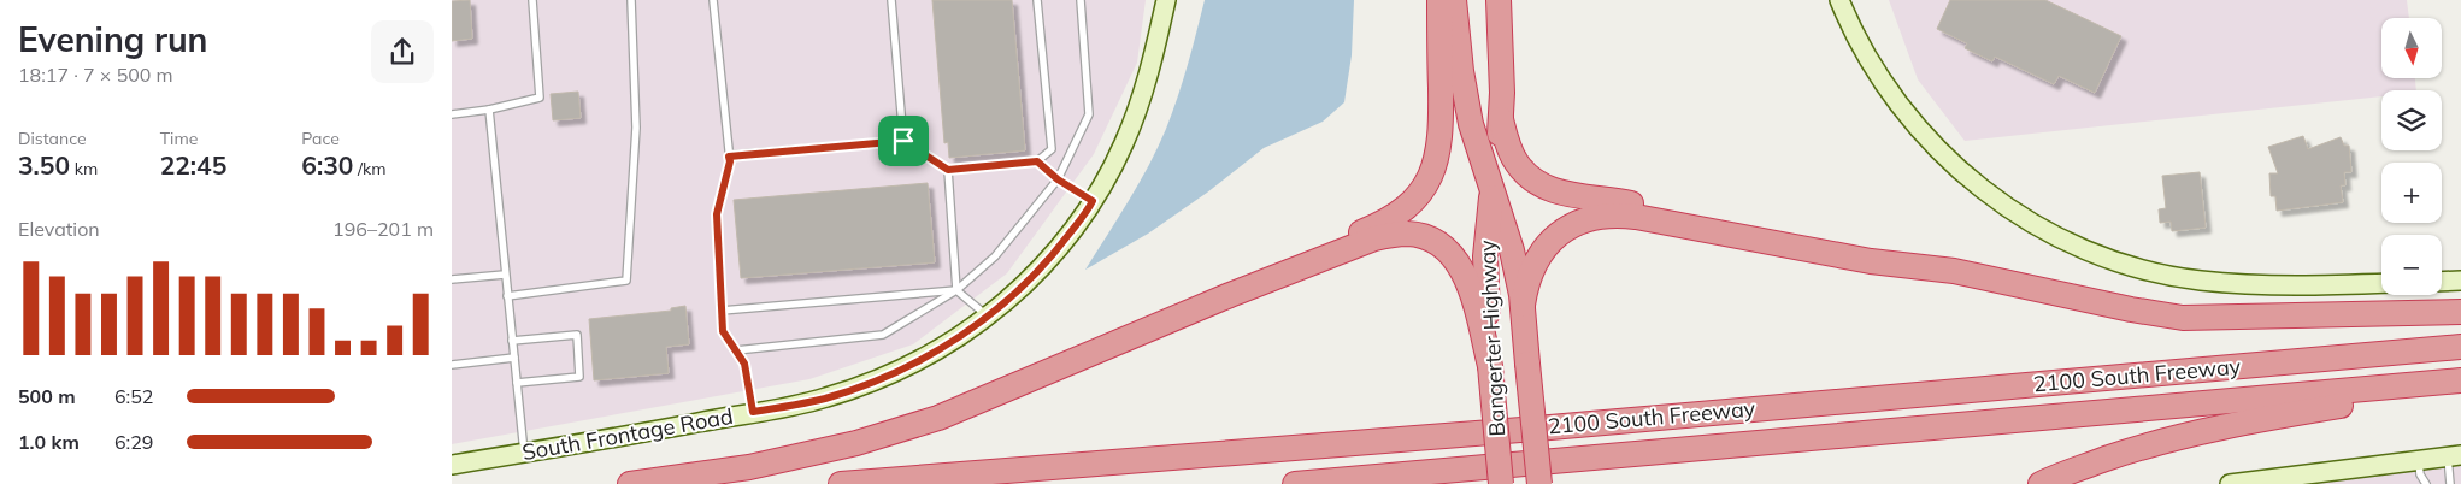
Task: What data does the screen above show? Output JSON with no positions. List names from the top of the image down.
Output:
{
  "streets": {
    "highway": ["Bangerter Highway", "2100 South Freeway"],
    "street": ["South Frontage Road"]
  },
  "north": "bottom",
  "page": {
    "heading": ["Evening run", "18:17 · 7 × 500 m"],
    "map_buttons": ["+", "−"],
    "stats": [
      ["Distance", "3.50 km"],
      ["Time", "22:45"],
      ["Pace", "6:30 /km"]
    ],
    "chart": ["Elevation", "196–201 m"],
    "list": [
      {
        "name": "500 m",
        "note": "6:52"
      },
      {
        "name": "1.0 km",
        "note": "6:29"
      }
    ]
  }
}
